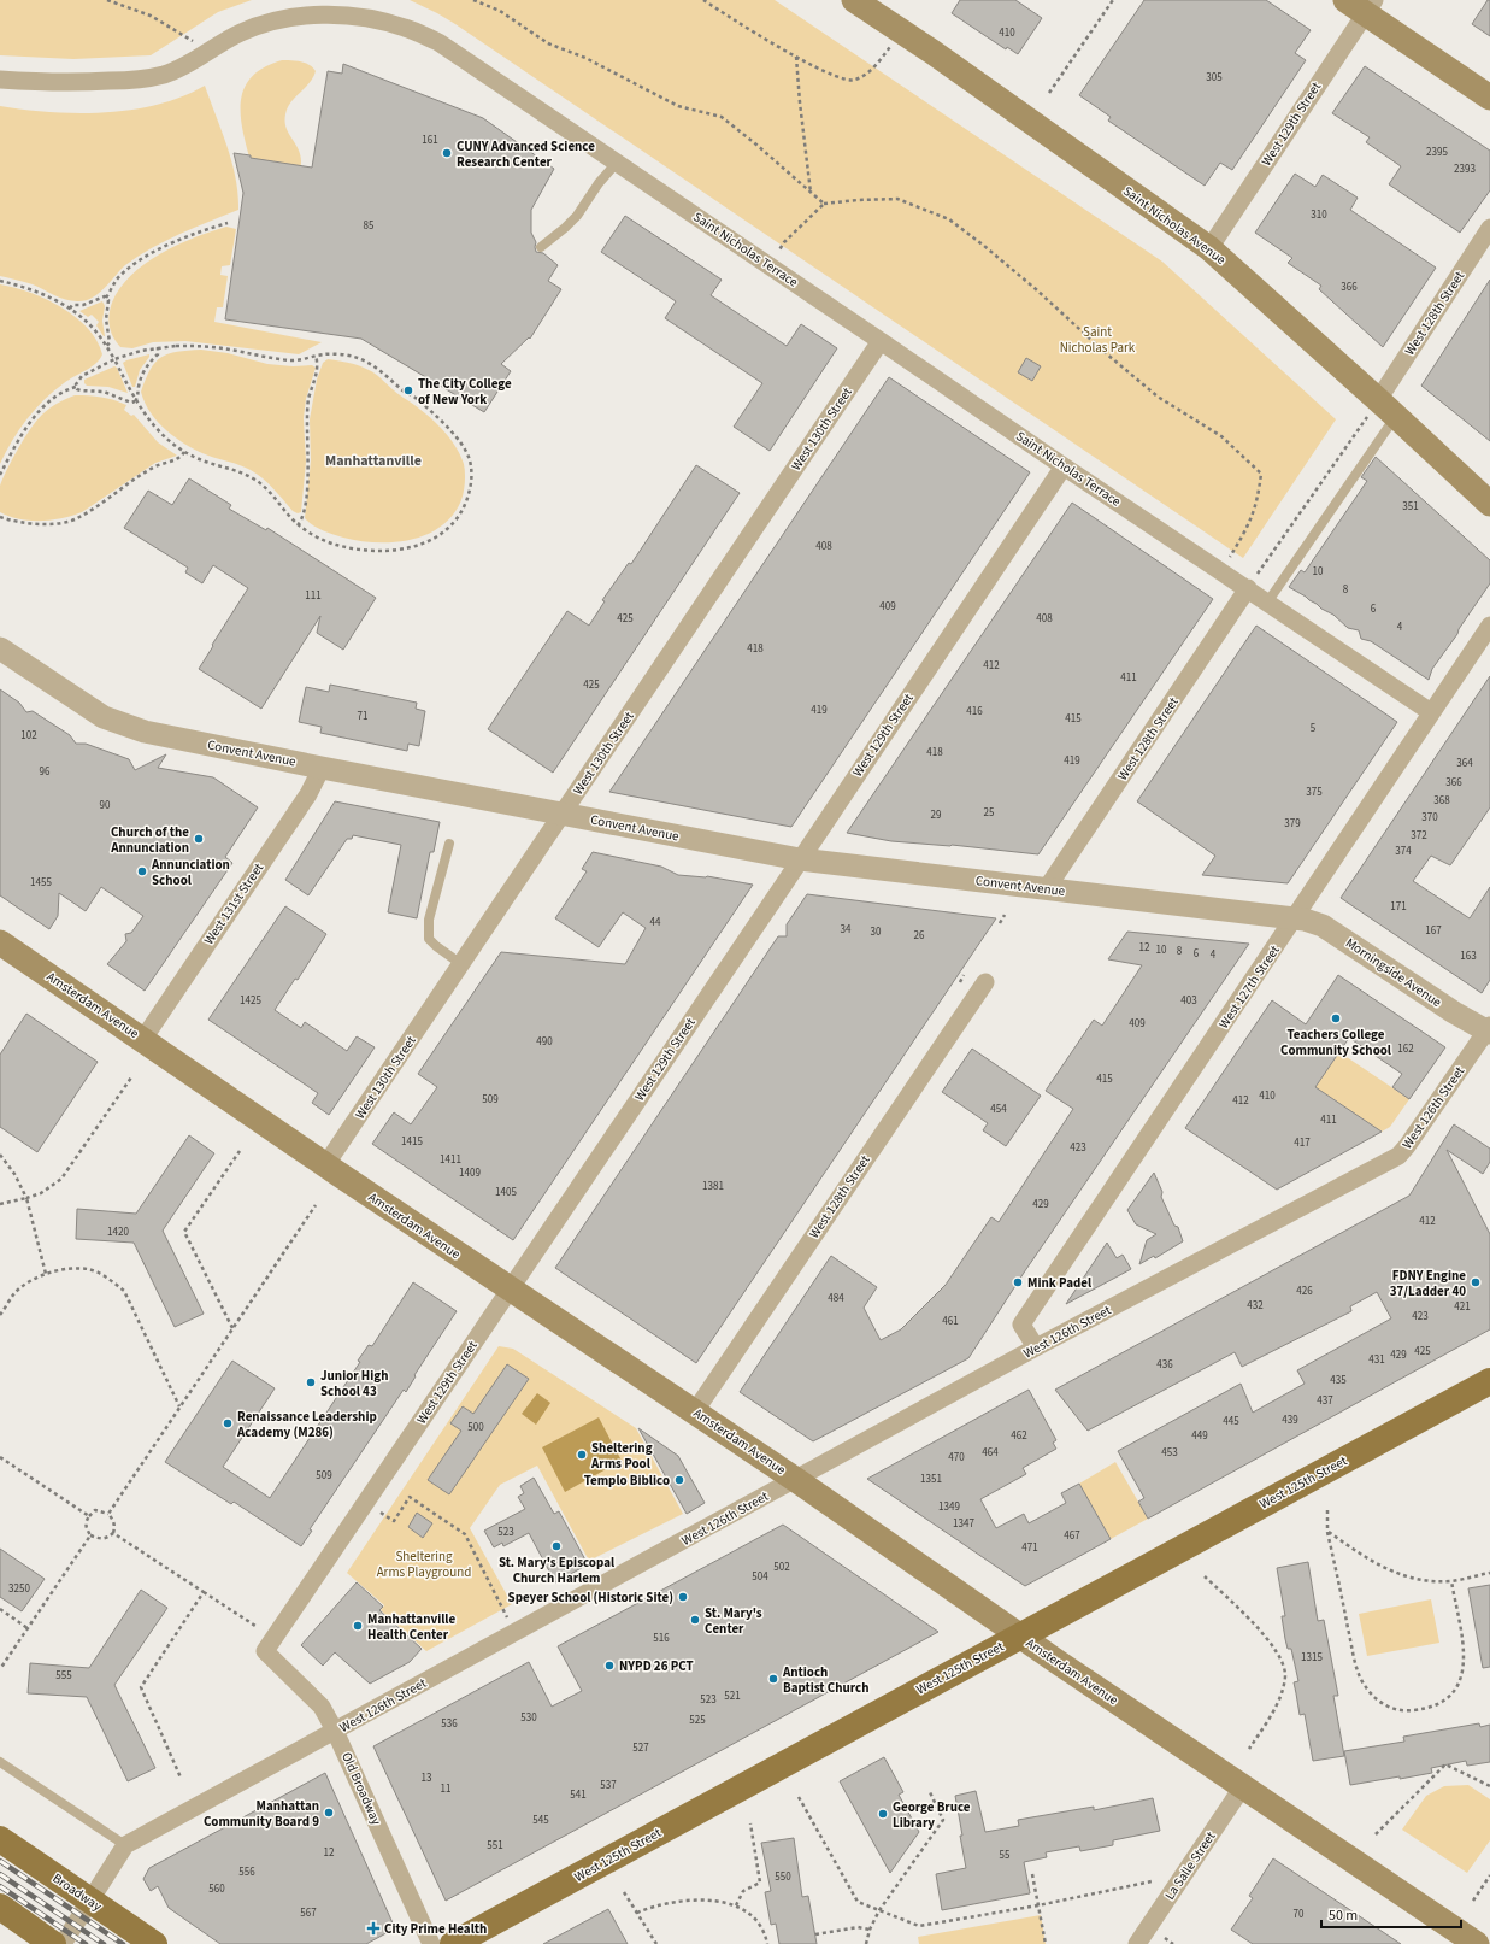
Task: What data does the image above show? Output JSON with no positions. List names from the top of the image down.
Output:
{
  "streets": {
    "main road": [
      "Saint Nicholas Avenue",
      "Amsterdam Avenue",
      "West 125th Street",
      "Broadway"
    ],
    "street": [
      "West 129th Street",
      "Saint Nicholas Terrace",
      "West 128th Street",
      "West 130th Street",
      "Convent Avenue",
      "West 131st Street",
      "Morningside Avenue",
      "West 127th Street",
      "West 126th Street",
      "Old Broadway",
      "La Salle Street"
    ]
  },
  "crossings": [
    ["West 129th Street", "Saint Nicholas Avenue"],
    ["West 129th Street", "Saint Nicholas Terrace"],
    ["West 129th Street", "Convent Avenue"],
    ["West 129th Street", "Amsterdam Avenue"],
    ["West 129th Street", "Old Broadway"],
    ["Saint Nicholas Avenue", "West 128th Street"],
    ["Saint Nicholas Terrace", "West 128th Street"],
    ["Saint Nicholas Terrace", "West 130th Street"],
    ["Saint Nicholas Terrace", "West 127th Street"],
    ["West 128th Street", "Convent Avenue"],
    ["West 128th Street", "Amsterdam Avenue"],
    ["West 130th Street", "Convent Avenue"],
    ["West 130th Street", "Amsterdam Avenue"],
    ["Convent Avenue", "West 131st Street"],
    ["Convent Avenue", "Morningside Avenue"],
    ["Convent Avenue", "West 127th Street"],
    ["West 131st Street", "Amsterdam Avenue"],
    ["Morningside Avenue", "West 127th Street"],
    ["Morningside Avenue", "West 126th Street"],
    ["West 127th Street", "West 126th Street"],
    ["Amsterdam Avenue", "West 126th Street"],
    ["Amsterdam Avenue", "West 125th Street"],
    ["Amsterdam Avenue", "La Salle Street"],
    ["West 126th Street", "Old Broadway"],
    ["West 126th Street", "Broadway"]
  ],
  "districts": ["Manhattanville"],
  "parks": ["Saint Nicholas Park", "Sheltering Arms Playground"],
  "places": {
    "other": [
      "CUNY Advanced Science Research Center",
      "The City College of New York",
      "Church of the Annunciation",
      "Annunciation School",
      "Teachers College Community School",
      "Mink Padel",
      "FDNY Engine 37/Ladder 40",
      "Junior High School 43",
      "Renaissance Leadership Academy (M286)",
      "Sheltering Arms Pool",
      "Templo Biblico",
      "St. Mary's Episcopal Church Harlem",
      "Speyer School (Historic Site)",
      "St. Mary's Center",
      "Manhattanville Health Center",
      "NYPD 26 PCT",
      "Antioch Baptist Church",
      "Manhattan Community Board 9",
      "George Bruce Library"
    ],
    "health": ["City Prime Health"]
  },
  "house_numbers": [
    "410",
    "305",
    "161",
    "2395",
    "2393",
    "310",
    "85",
    "366",
    "351",
    "408",
    "10",
    "8",
    "111",
    "409",
    "6",
    "425",
    "408",
    "4",
    "418",
    "412",
    "411",
    "425",
    "419",
    "416",
    "71",
    "415",
    "5",
    "102",
    "418",
    "419",
    "364",
    "96",
    "366",
    "375",
    "368",
    "90",
    "25",
    "29",
    "370",
    "379",
    "372",
    "374",
    "1455",
    "171",
    "44",
    "34",
    "167",
    "30",
    "26",
    "12",
    "10",
    "8",
    "6",
    "4",
    "163",
    "1425",
    "403",
    "409",
    "490",
    "162",
    "415",
    "410",
    "509",
    "412",
    "454",
    "411",
    "1415",
    "417",
    "423",
    "1411",
    "1409",
    "1381",
    "1405",
    "429",
    "412",
    "1420",
    "426",
    "484",
    "432",
    "421",
    "423",
    "461",
    "425",
    "429",
    "431",
    "436",
    "435",
    "437",
    "439",
    "445",
    "500",
    "462",
    "449",
    "464",
    "453",
    "470",
    "509",
    "1351",
    "1349",
    "1347",
    "523",
    "467",
    "471",
    "502",
    "504",
    "3250",
    "516",
    "1315",
    "555",
    "521",
    "523",
    "530",
    "525",
    "536",
    "527",
    "13",
    "537",
    "11",
    "541",
    "545",
    "551",
    "12",
    "55",
    "556",
    "550",
    "560",
    "567",
    "70"
  ],
  "scale_bar": "50 m"
}
